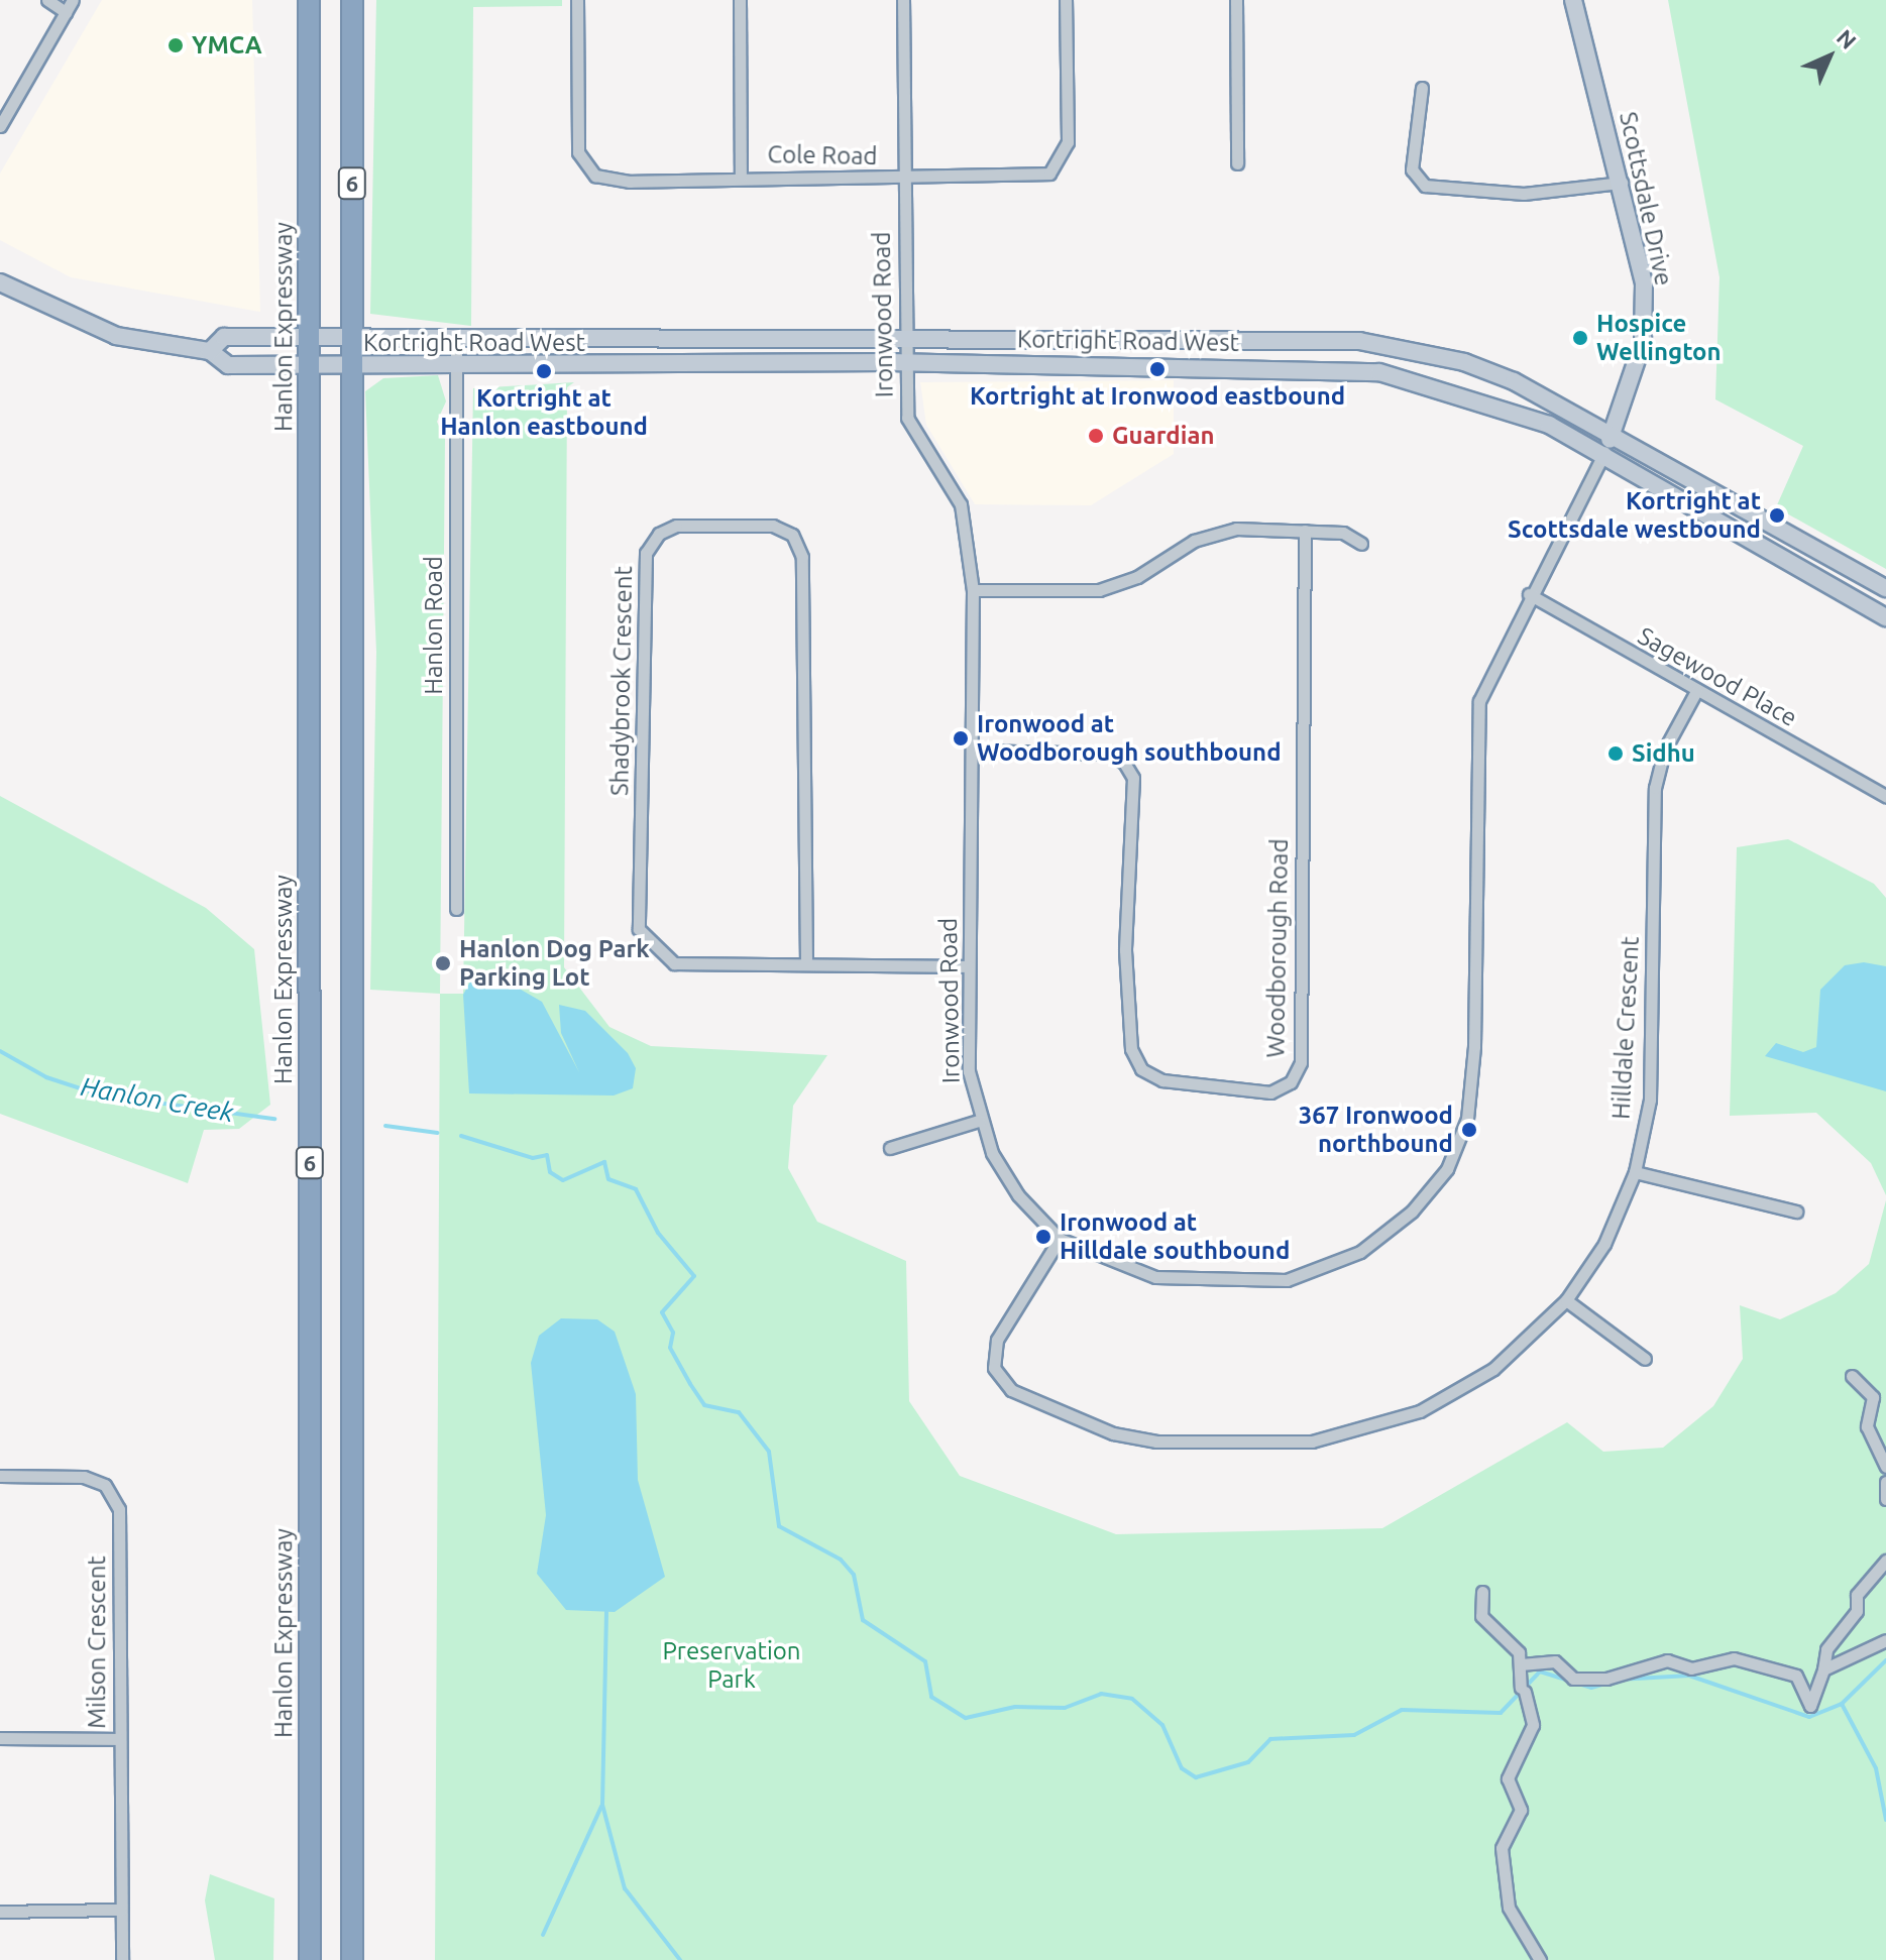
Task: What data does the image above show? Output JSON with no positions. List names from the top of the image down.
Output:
{
  "streets": {
    "highway": ["6", "Hanlon Expressway"],
    "street": [
      "Cole Road",
      "Scottsdale Drive",
      "Ironwood Road",
      "Kortright Road West",
      "Hanlon Road",
      "Sagewood Place",
      "Shadybrook Crescent",
      "Woodborough Road",
      "Hilldale Crescent",
      "Milson Crescent"
    ]
  },
  "crossings": [
    ["Cole Road", "Ironwood Road"],
    ["6", "Kortright Road West"],
    ["Scottsdale Drive", "Ironwood Road"],
    ["Scottsdale Drive", "Kortright Road West"],
    ["Ironwood Road", "Kortright Road West"],
    ["Ironwood Road", "Sagewood Place"],
    ["Ironwood Road", "Shadybrook Crescent"],
    ["Ironwood Road", "Woodborough Road"],
    ["Ironwood Road", "Hilldale Crescent"],
    ["Hanlon Expressway", "Kortright Road West"],
    ["Kortright Road West", "Hanlon Road"],
    ["Sagewood Place", "Hilldale Crescent"]
  ],
  "water": ["Hanlon Creek"],
  "parks": ["Preservation Park"],
  "places": [
    "YMCA",
    "Hospice Wellington",
    "Kortright at Ironwood eastbound",
    "Kortright at Hanlon eastbound",
    "Guardian",
    "Kortright at Scottsdale westbound",
    "Ironwood at Woodborough southbound",
    "Sidhu",
    "Hanlon Dog Park Parking Lot",
    "367 Ironwood northbound",
    "Ironwood at Hilldale southbound"
  ],
  "north": "top right"
}
